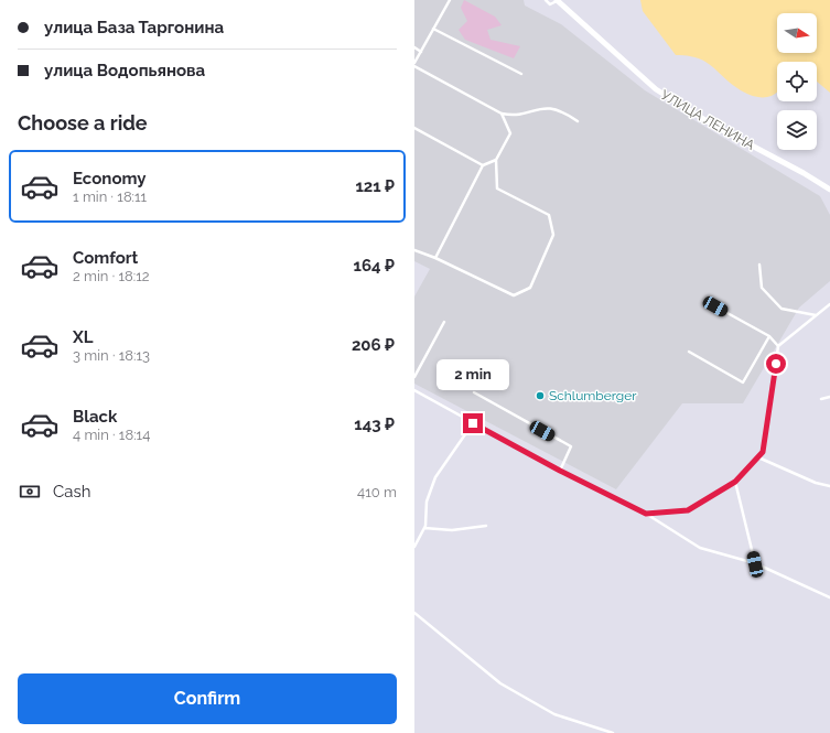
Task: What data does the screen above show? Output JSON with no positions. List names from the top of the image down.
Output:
{
  "streets": {
    "street": ["УЛИЦА ЛЕНИНА"]
  },
  "places": ["Schlumberger"],
  "north": "right",
  "page": {
    "banner": ["улица База Таргонина", "улица Водопьянова"],
    "heading": "Choose a ride",
    "list": [
      {
        "name": "Economy",
        "note": "1 min · 18:11",
        "value": "121 ₽"
      },
      {
        "name": "Comfort",
        "note": "2 min · 18:12",
        "value": "164 ₽"
      },
      {
        "name": "XL",
        "note": "3 min · 18:13",
        "value": "206 ₽"
      },
      {
        "name": "Black",
        "note": "4 min · 18:14",
        "value": "143 ₽"
      }
    ],
    "bubble": "2 min",
    "pay": ["Cash", "410 m"],
    "buttons": "Confirm"
  }
}
